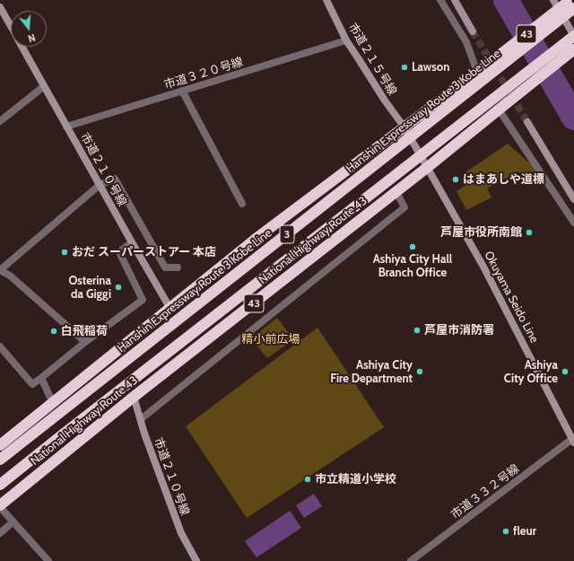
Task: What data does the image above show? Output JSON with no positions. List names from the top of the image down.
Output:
{
  "streets": {
    "highway": [
      "43",
      "Hanshin Expressway Route 3 Kobe Line",
      "3",
      "National Highway Route 43"
    ],
    "street": [
      "市道２１５号線",
      "市道３２０号線",
      "市道２１０号線",
      "Okuyama Seido Line",
      "市道３３２号線"
    ]
  },
  "crossings": [
    ["43", "市道２１５号線"],
    ["43", "Hanshin Expressway Route 3 Kobe Line"],
    ["43", "市道２１０号線"],
    ["43", "Okuyama Seido Line"],
    ["市道２１５号線", "市道３２０号線"],
    ["市道２１５号線", "Okuyama Seido Line"],
    ["市道３２０号線", "市道２１０号線"],
    ["市道２１０号線", "National Highway Route 43"],
    ["National Highway Route 43", "Okuyama Seido Line"],
    ["Okuyama Seido Line", "市道３３２号線"]
  ],
  "parks": ["精小前広場"],
  "places": [
    "Lawson",
    "はまあしや道標",
    "芦屋市役所南館",
    "Ashiya City Hall Branch Office",
    "おだ スーパーストアー 本店",
    "Osterina da Giggi",
    "芦屋市消防署",
    "白飛稲荷",
    "Ashiya City Fire Department",
    "Ashiya City Office",
    "市立精道小学校",
    "fleur"
  ],
  "north": "bottom"
}
